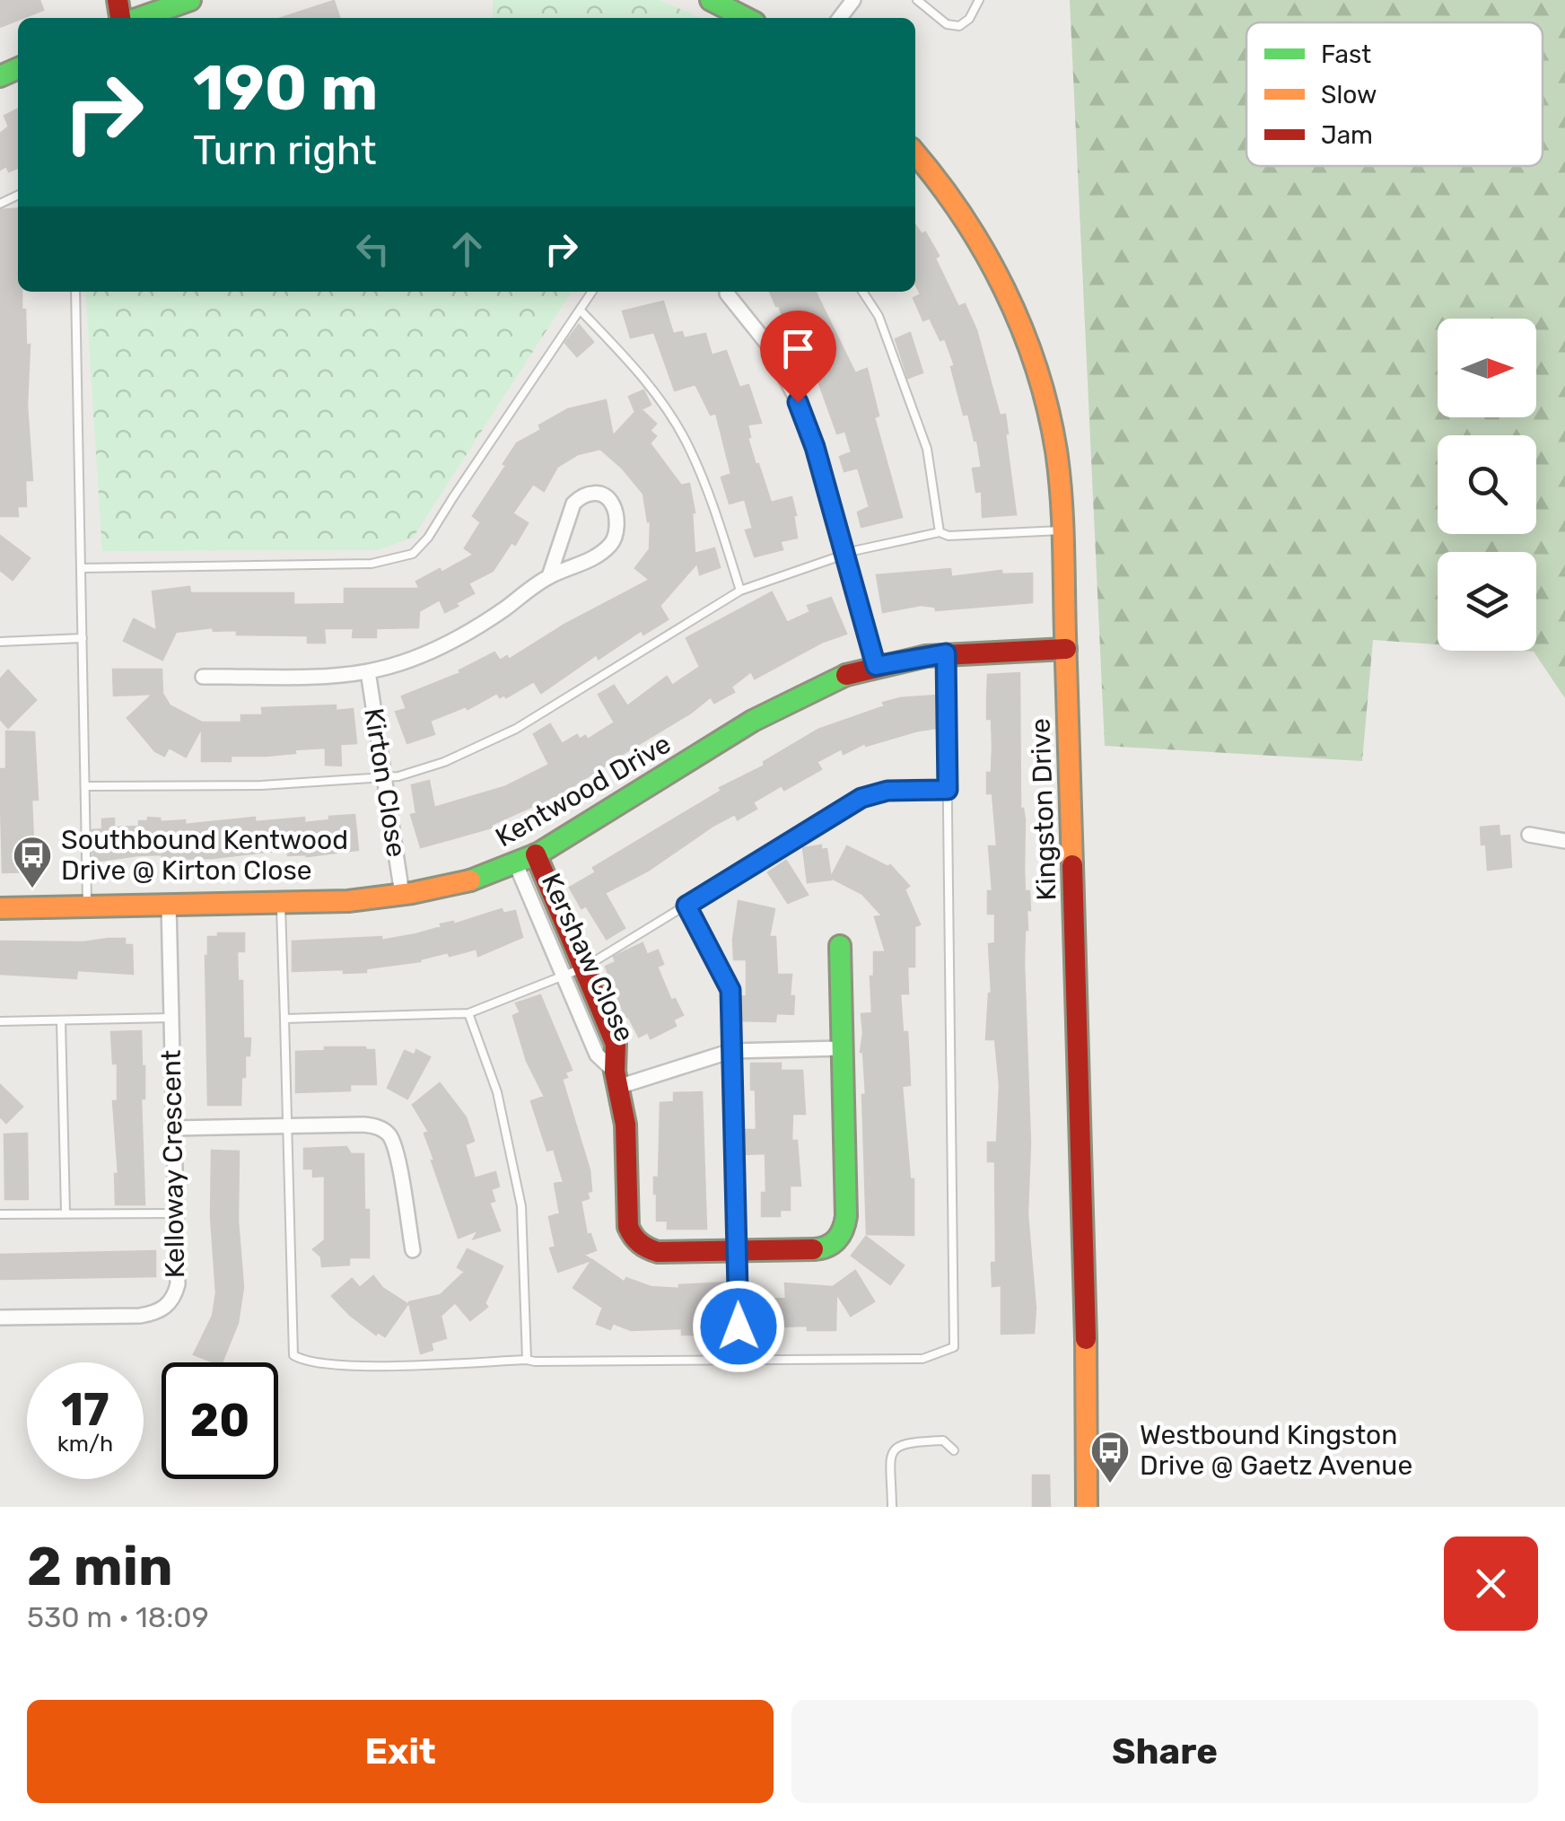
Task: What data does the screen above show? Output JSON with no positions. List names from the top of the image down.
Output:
{
  "streets": {
    "street": [
      "Kirton Close",
      "Kentwood Drive",
      "Kingston Drive",
      "Kershaw Close",
      "Kelloway Crescent"
    ]
  },
  "crossings": [
    ["Kirton Close", "Kentwood Drive"],
    ["Kentwood Drive", "Kingston Drive"],
    ["Kentwood Drive", "Kershaw Close"],
    ["Kentwood Drive", "Kelloway Crescent"]
  ],
  "places": {
    "bus stop": ["Southbound Kentwood Drive @ Kirton Close", "Westbound Kingston Drive @ Gaetz Avenue"]
  },
  "legend": ["Fast", "Slow", "Jam"],
  "north": "right",
  "page": {
    "turn": ["190 m", "Turn right"],
    "speed": "17 km/h",
    "limit": "20",
    "heading": ["2 min", "530 m · 18:09"],
    "buttons": ["Exit", "Share"]
  }
}
